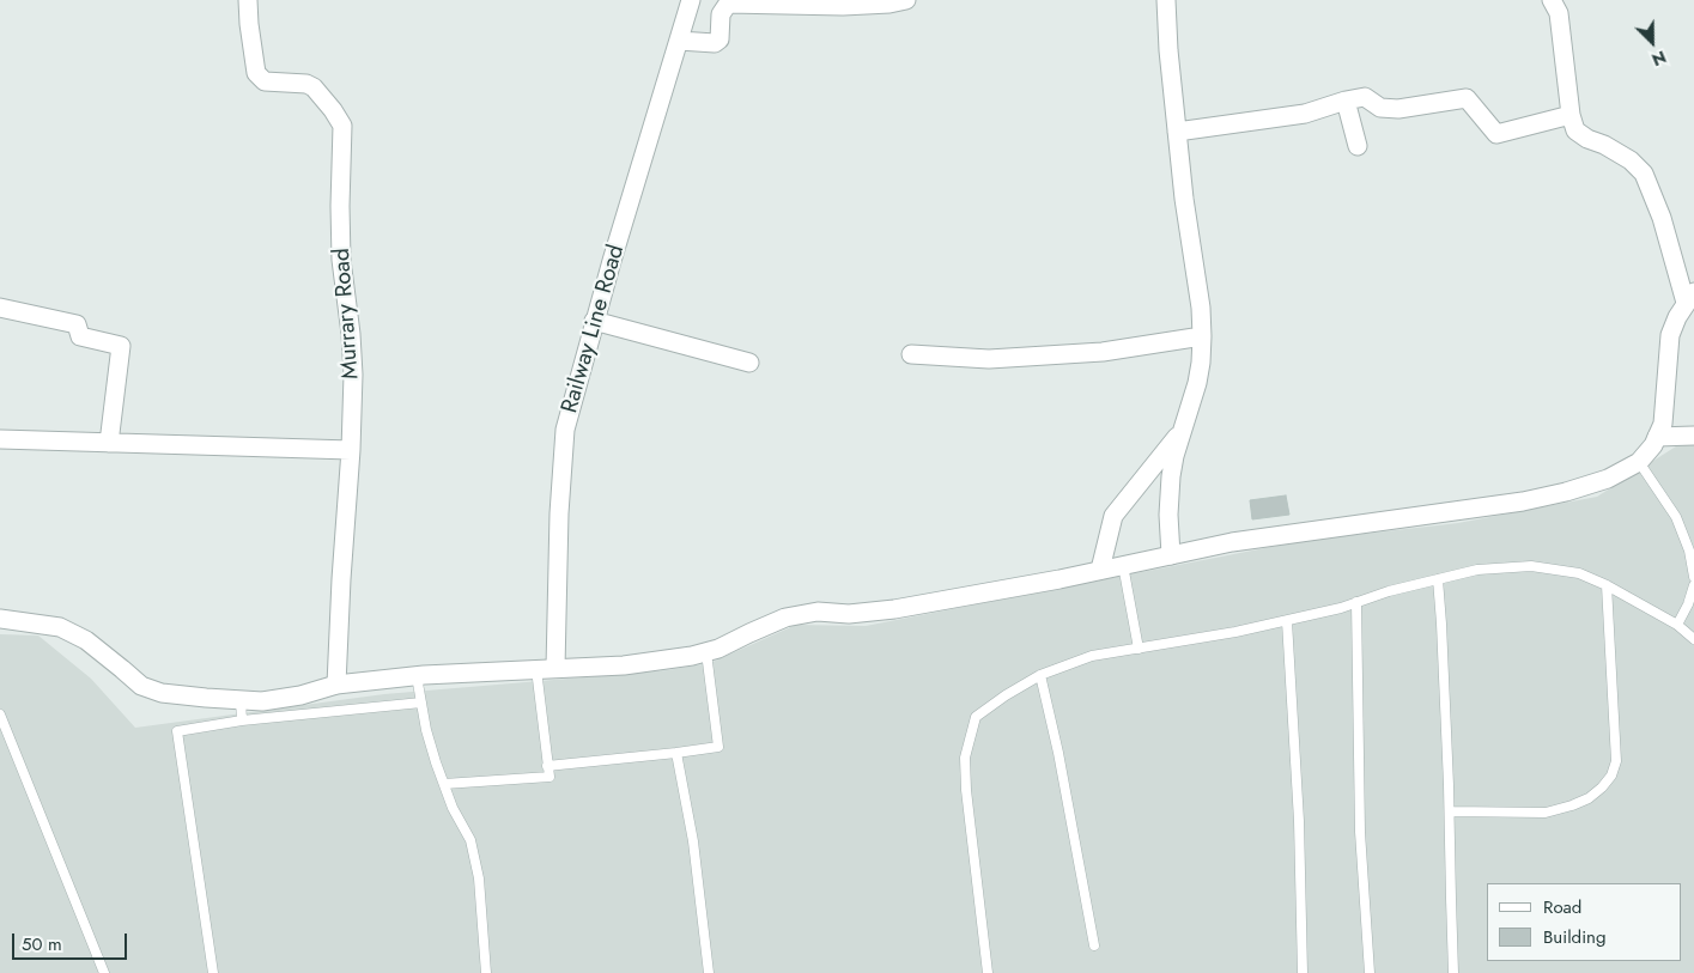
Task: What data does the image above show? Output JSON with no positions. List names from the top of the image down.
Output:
{
  "streets": {
    "street": ["Murrary Road", "Railway Line Road"]
  },
  "legend": ["Road", "Building"],
  "scale_bar": "50 m",
  "north": "bottom right"
}
